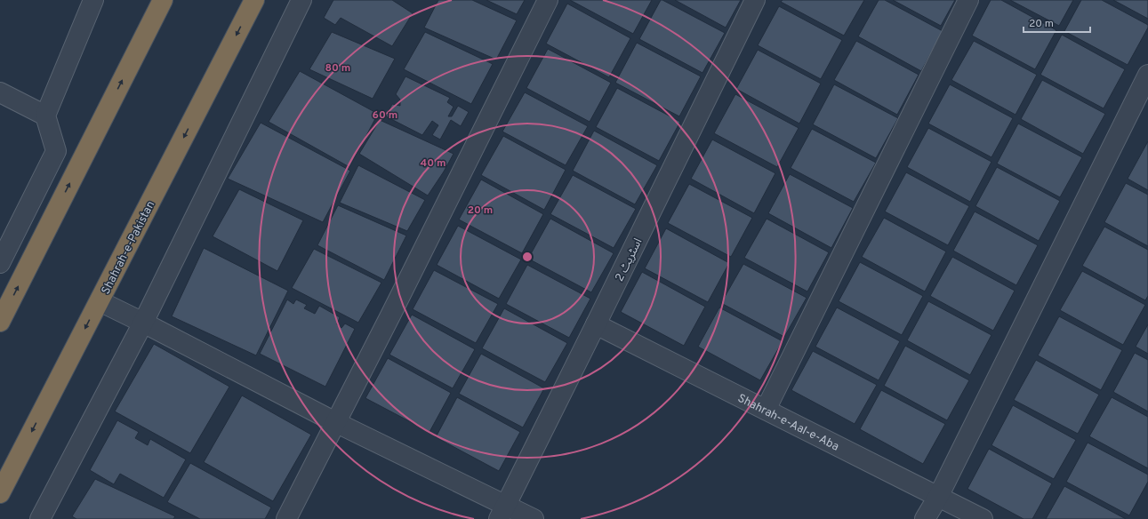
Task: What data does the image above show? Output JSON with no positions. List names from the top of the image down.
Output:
{
  "streets": {
    "highway": ["Shahrah-e-Pakistan"],
    "street": ["اسٹریٹ 2", "Shahrah-e-Aal-e-Aba"]
  },
  "crossings": [
    ["اسٹریٹ 2", "Shahrah-e-Aal-e-Aba"]
  ],
  "scale_bar": "20 m",
  "rings": [
    "80 m",
    "60 m",
    "40 m",
    "20 m"
  ]
}
